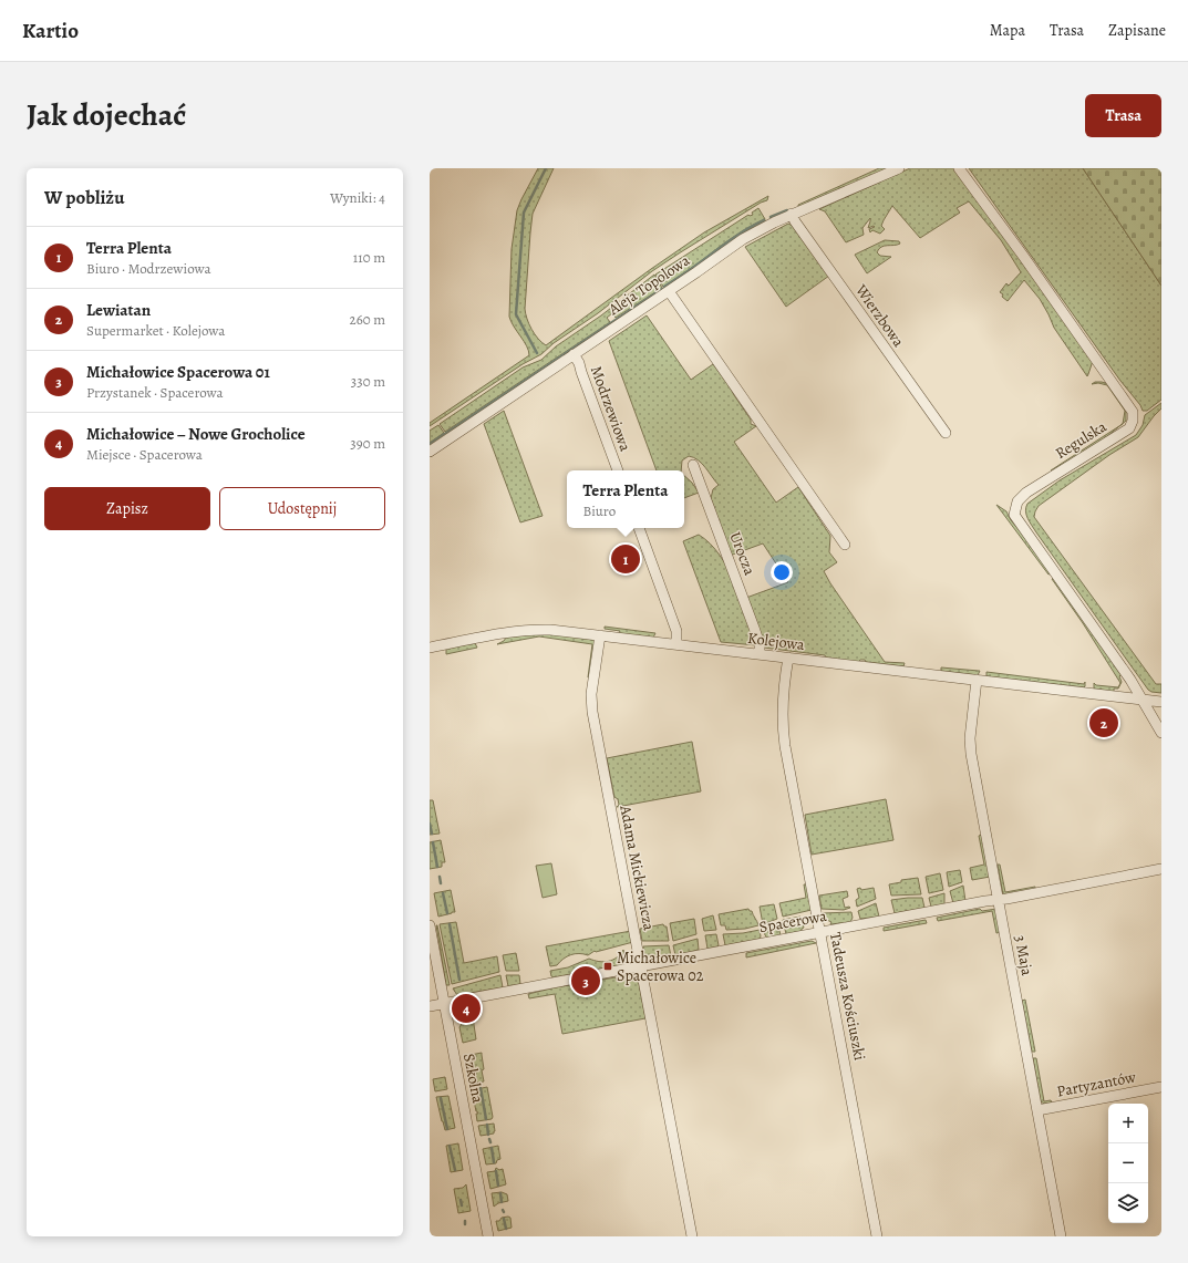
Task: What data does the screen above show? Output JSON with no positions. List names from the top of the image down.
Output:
{
  "streets": {
    "street": [
      "Aleja Topolowa",
      "Wierzbowa",
      "Modrzewiowa",
      "Regulska",
      "Urocza",
      "Kolejowa",
      "Adama Mickiewicza",
      "Spacerowa",
      "3 Maja",
      "Tadeusza Kościuszki",
      "Szkolna",
      "Partyzantów"
    ]
  },
  "crossings": [
    ["Aleja Topolowa", "Wierzbowa"],
    ["Aleja Topolowa", "Modrzewiowa"],
    ["Regulska", "Kolejowa"],
    ["Urocza", "Kolejowa"],
    ["Kolejowa", "Adama Mickiewicza"],
    ["Kolejowa", "3 Maja"],
    ["Kolejowa", "Tadeusza Kościuszki"],
    ["Adama Mickiewicza", "Spacerowa"],
    ["Spacerowa", "3 Maja"],
    ["Spacerowa", "Tadeusza Kościuszki"],
    ["Spacerowa", "Szkolna"],
    ["3 Maja", "Partyzantów"]
  ],
  "places": {
    "transit": ["Michałowice Spacerowa 02"]
  },
  "page": {
    "header": "Kartio",
    "nav": ["Mapa", "Trasa", "Zapisane"],
    "title": "Jak dojechać",
    "buttons": [
      "Trasa",
      ["Zapisz", "Udostępnij"]
    ],
    "heading": ["W pobliżu", "Wyniki: 4"],
    "list": [
      {
        "mark": "1",
        "name": "Terra Plenta",
        "note": "Biuro · Modrzewiowa",
        "value": "110 m"
      },
      {
        "mark": "2",
        "name": "Lewiatan",
        "note": "Supermarket · Kolejowa",
        "value": "260 m"
      },
      {
        "mark": "3",
        "name": "Michałowice Spacerowa 01",
        "note": "Przystanek · Spacerowa",
        "value": "330 m"
      },
      {
        "mark": "4",
        "name": "Michałowice – Nowe Grocholice",
        "note": "Miejsce · Spacerowa",
        "value": "390 m"
      }
    ],
    "popup": ["Terra Plenta", "Biuro"],
    "pins": [
      "1",
      "2",
      "3",
      "4"
    ],
    "map_buttons": ["+", "−"]
  }
}
